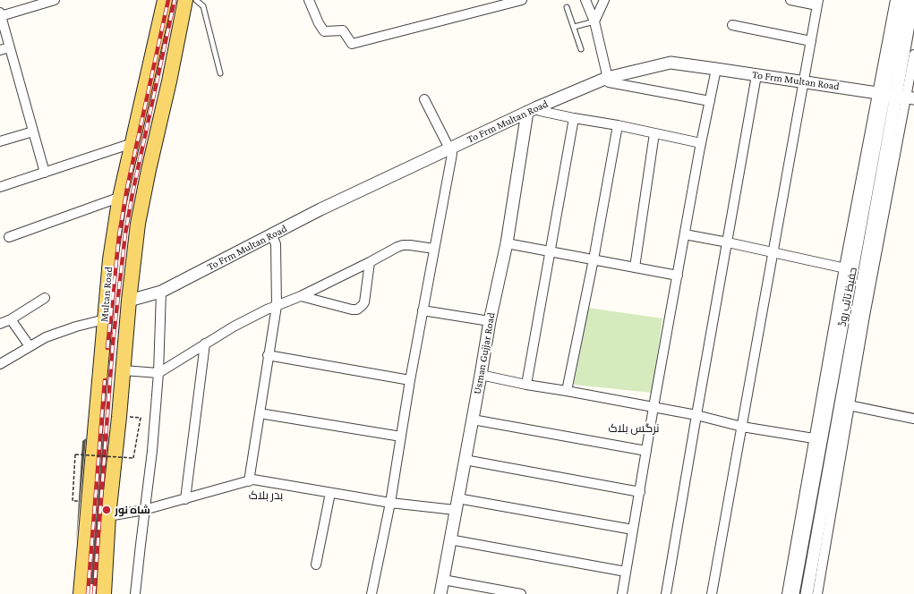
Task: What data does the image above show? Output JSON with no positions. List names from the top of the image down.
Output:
{
  "streets": {
    "main road": ["Multan Road"],
    "street": ["To Frm Multan Road", "حفیظ تائب روڈ", "Usman Gujjar Road"]
  },
  "crossings": [
    ["To Frm Multan Road", "Multan Road"],
    ["To Frm Multan Road", "حفیظ تائب روڈ"],
    ["To Frm Multan Road", "Usman Gujjar Road"]
  ],
  "districts": ["نرگس بلاک", "بدر بلاک"],
  "places": ["شاہ نور"]
}
